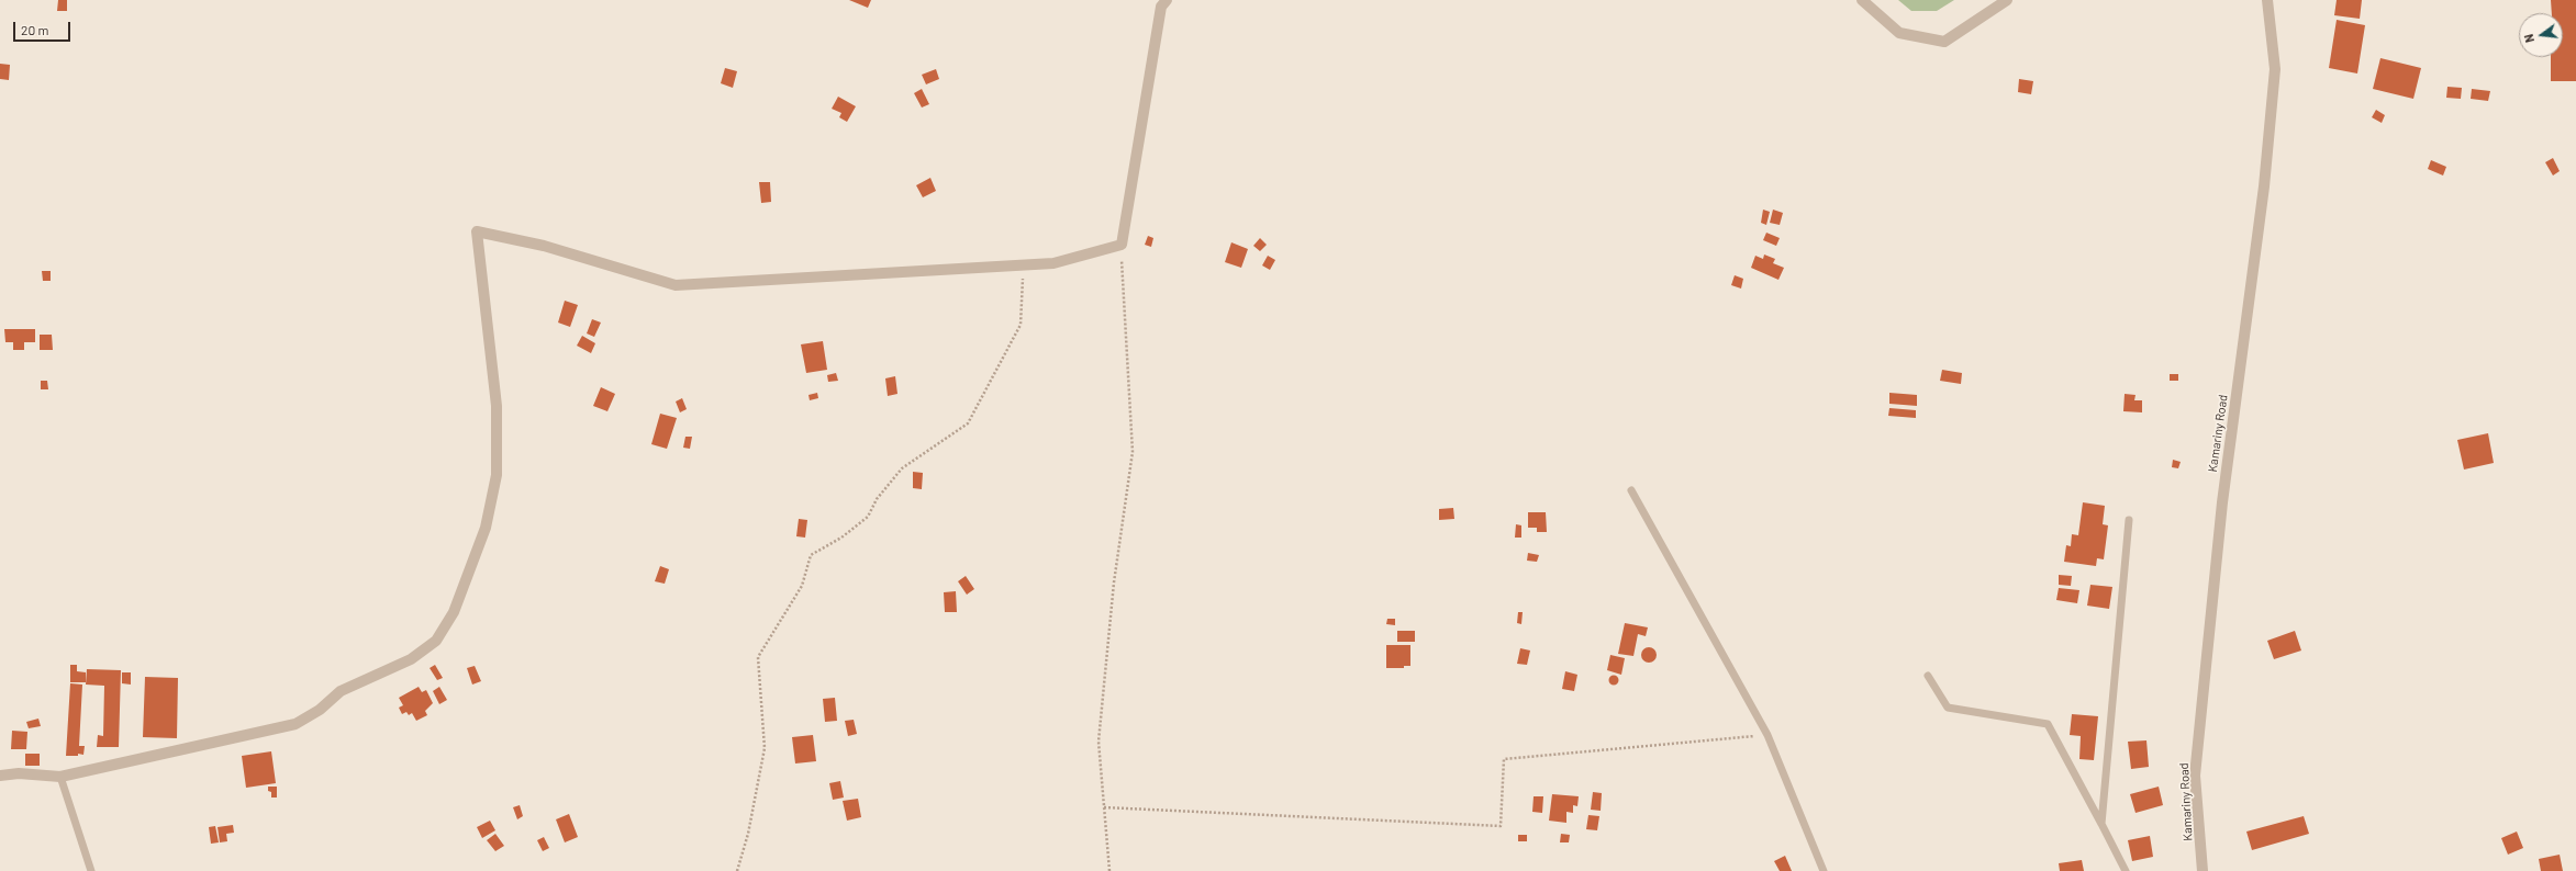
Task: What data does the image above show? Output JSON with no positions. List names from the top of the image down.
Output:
{
  "streets": {
    "street": ["Kamariny Road"]
  },
  "scale_bar": "20 m",
  "north": "left"
}
